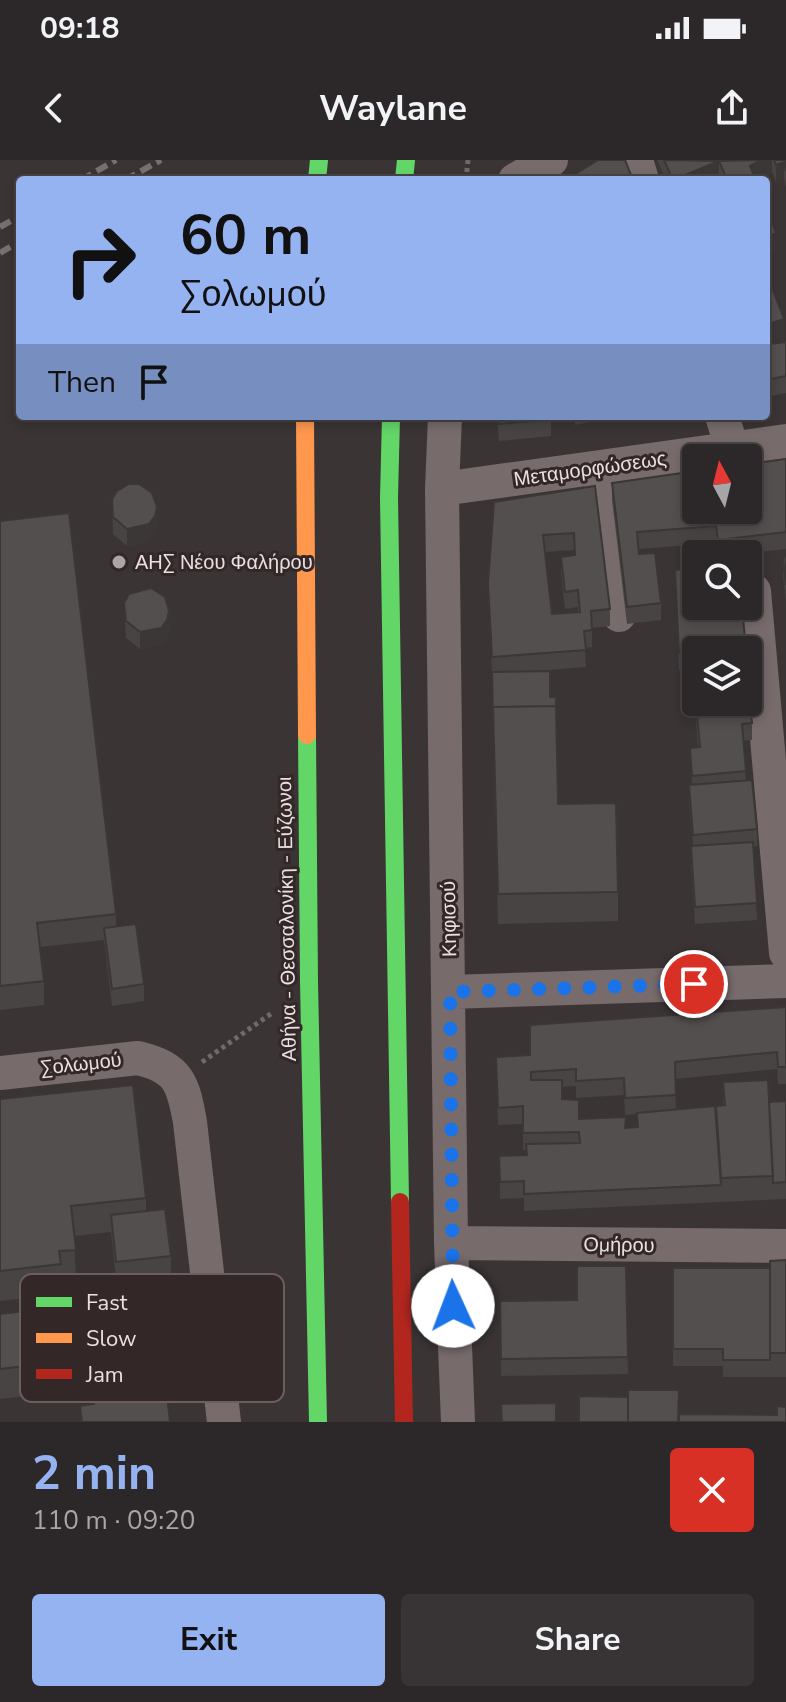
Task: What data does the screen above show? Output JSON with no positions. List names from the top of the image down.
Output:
{
  "streets": {
    "highway": ["Αθήνα - Θεσσαλονίκη - Εύζωνοι"],
    "street": [
      "Μεταμορφώσεως",
      "Κηφισού",
      "Σολωμού",
      "Ομήρου"
    ]
  },
  "crossings": [
    ["Μεταμορφώσεως", "Κηφισού"],
    ["Κηφισού", "Ομήρου"]
  ],
  "places": ["ΑΗΣ Νέου Φαλήρου"],
  "legend": ["Fast", "Slow", "Jam"],
  "north": "top",
  "page": {
    "status": "09:18",
    "header": "Waylane",
    "turn": ["60 m", "Σολωμού"],
    "then": "Then",
    "heading": ["2 min", "110 m · 09:20"],
    "buttons": ["Exit", "Share"]
  }
}
